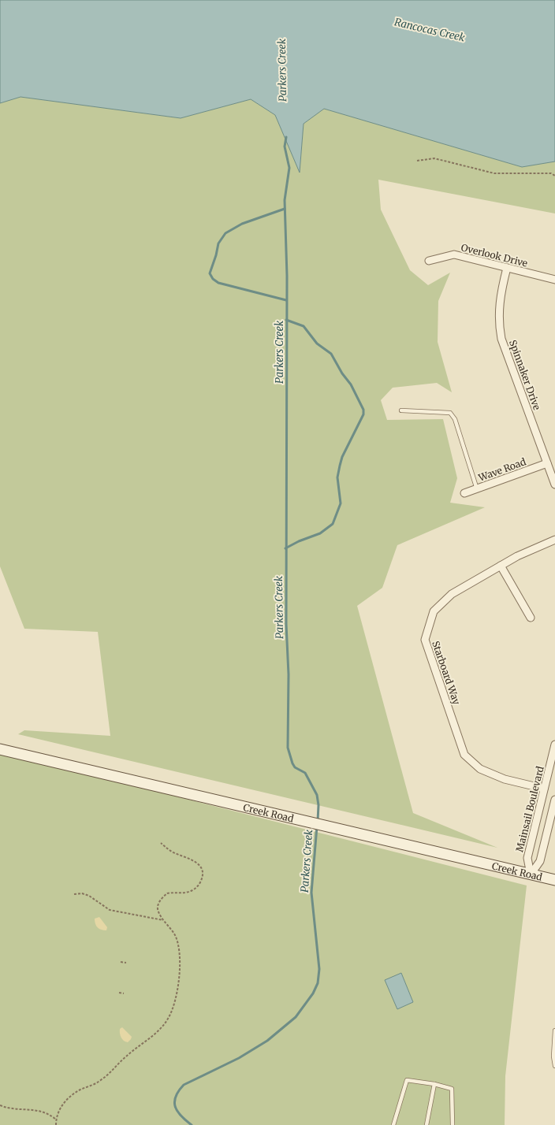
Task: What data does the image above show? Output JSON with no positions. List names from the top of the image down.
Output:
{
  "streets": {
    "main road": ["Creek Road"],
    "street": [
      "Overlook Drive",
      "Spinnaker Drive",
      "Wave Road",
      "Starboard Way",
      "Mainsail Boulevard"
    ]
  },
  "crossings": [
    ["Overlook Drive", "Spinnaker Drive"],
    ["Spinnaker Drive", "Wave Road"],
    ["Starboard Way", "Mainsail Boulevard"],
    ["Mainsail Boulevard", "Creek Road"]
  ],
  "water": ["Rancocas Creek", "Parkers Creek"]
}
